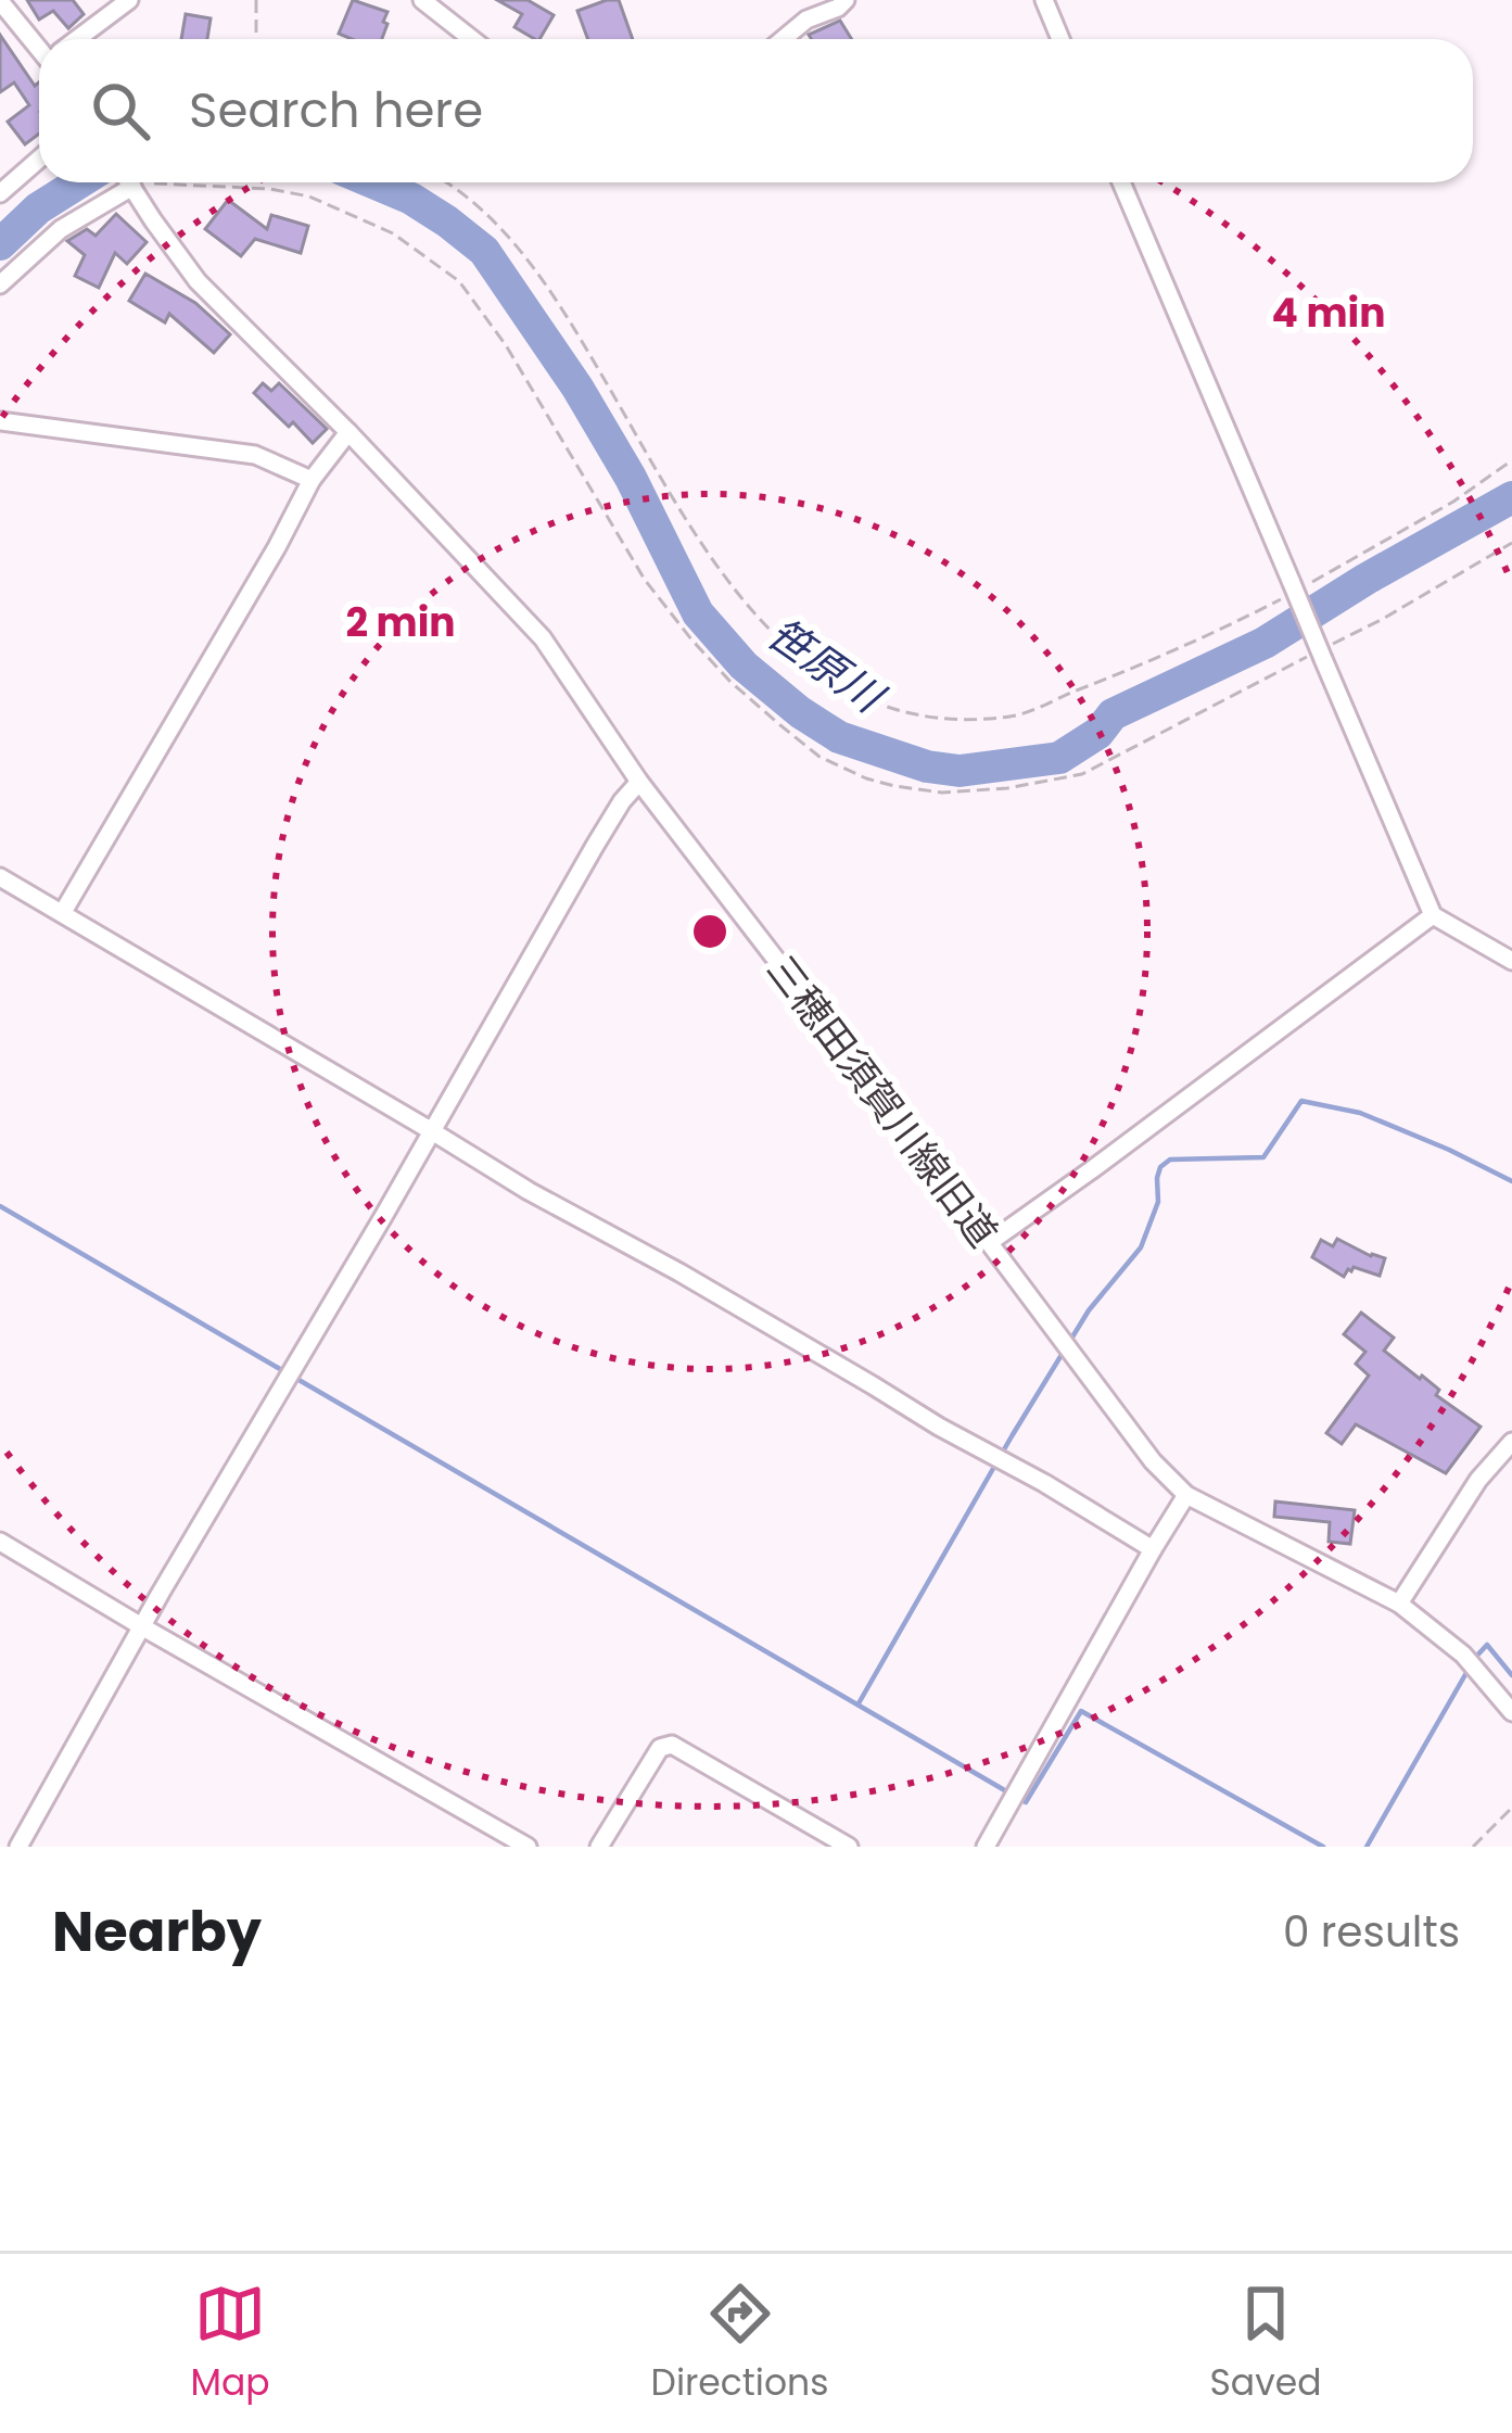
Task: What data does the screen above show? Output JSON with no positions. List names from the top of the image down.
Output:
{
  "streets": {
    "street": ["三穂田須賀川線旧道"]
  },
  "water": ["笹原川"],
  "page": {
    "search": "Search here",
    "heading": ["Nearby", "0 results"],
    "nav": ["Map", "Directions", "Saved"]
  },
  "rings": ["4 min", "2 min"]
}
